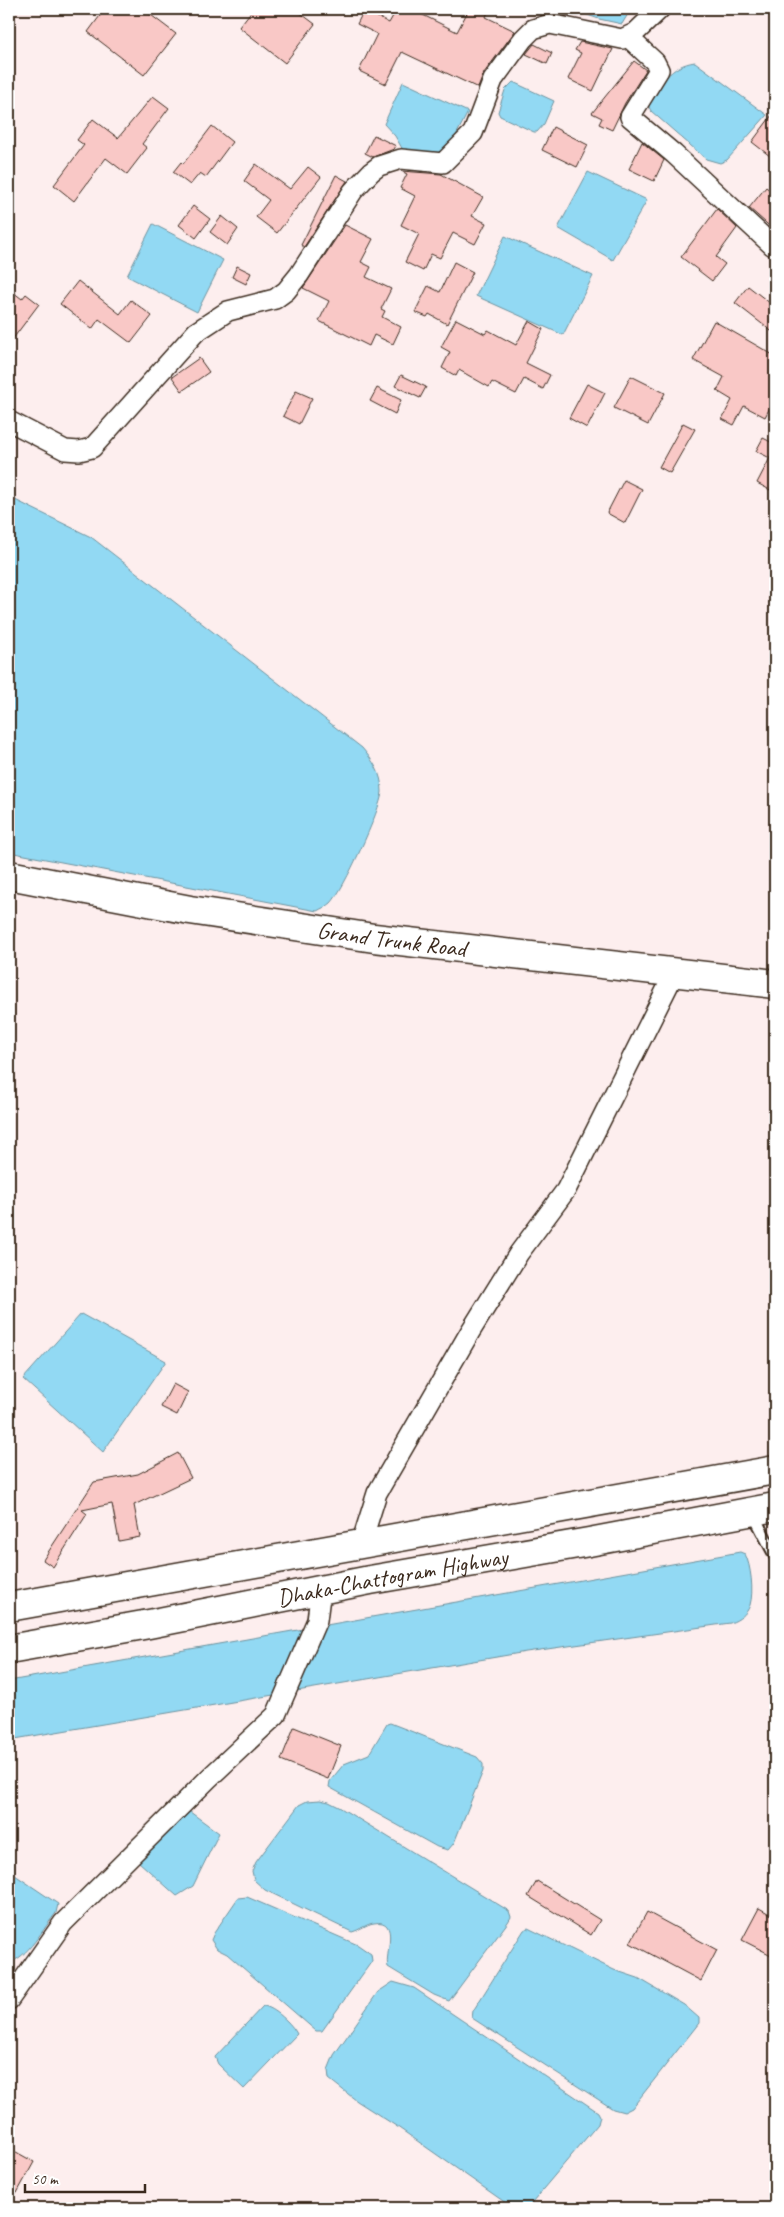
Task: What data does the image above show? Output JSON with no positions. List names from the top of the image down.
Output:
{
  "streets": {
    "highway": ["Grand Trunk Road", "Dhaka-Chattogram Highway"]
  },
  "scale_bar": "50 m"
}
